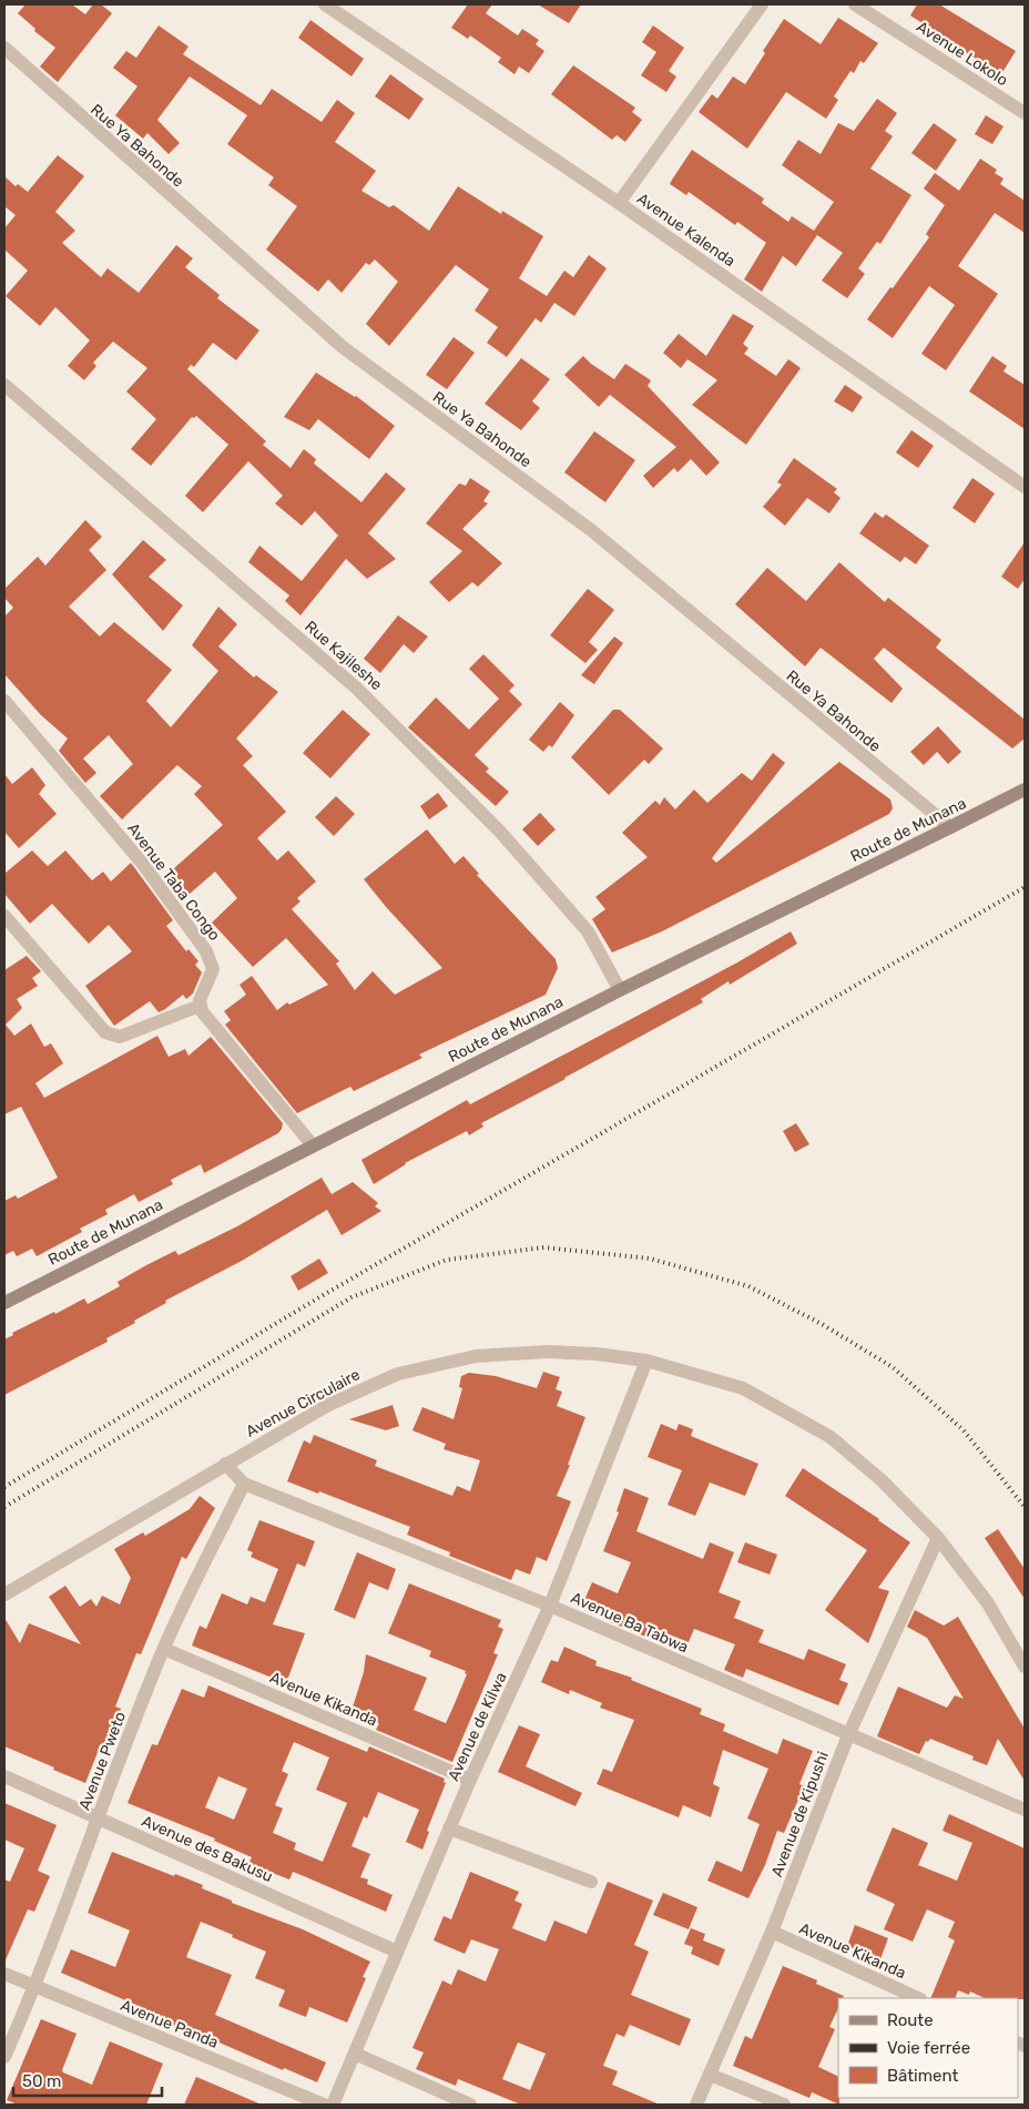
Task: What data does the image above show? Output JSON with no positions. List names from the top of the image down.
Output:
{
  "streets": {
    "main road": ["Route de Munana"],
    "street": [
      "Avenue Lokolo",
      "Rue Ya Bahonde",
      "Avenue Kalenda",
      "Rue Kajileshe",
      "Avenue Taba Congo",
      "Avenue Circulaire",
      "Avenue Ba Tabwa",
      "Avenue Kikanda",
      "Avenue de Kilwa",
      "Avenue Pweto",
      "Avenue de Kipushi",
      "Avenue des Bakusu",
      "Avenue Panda"
    ]
  },
  "crossings": [
    ["Rue Ya Bahonde", "Route de Munana"],
    ["Rue Kajileshe", "Route de Munana"],
    ["Avenue Circulaire", "Avenue Ba Tabwa"],
    ["Avenue Circulaire", "Avenue de Kilwa"],
    ["Avenue Circulaire", "Avenue de Kipushi"],
    ["Avenue Ba Tabwa", "Avenue de Kilwa"],
    ["Avenue Ba Tabwa", "Avenue Pweto"],
    ["Avenue Ba Tabwa", "Avenue de Kipushi"],
    ["Avenue Kikanda", "Avenue de Kilwa"],
    ["Avenue Kikanda", "Avenue Pweto"],
    ["Avenue Kikanda", "Avenue de Kipushi"],
    ["Avenue de Kilwa", "Avenue des Bakusu"],
    ["Avenue Pweto", "Avenue des Bakusu"],
    ["Avenue Pweto", "Avenue Panda"]
  ],
  "legend": ["Route", "Voie ferrée", "Bâtiment"],
  "scale_bar": "50 m"
}
